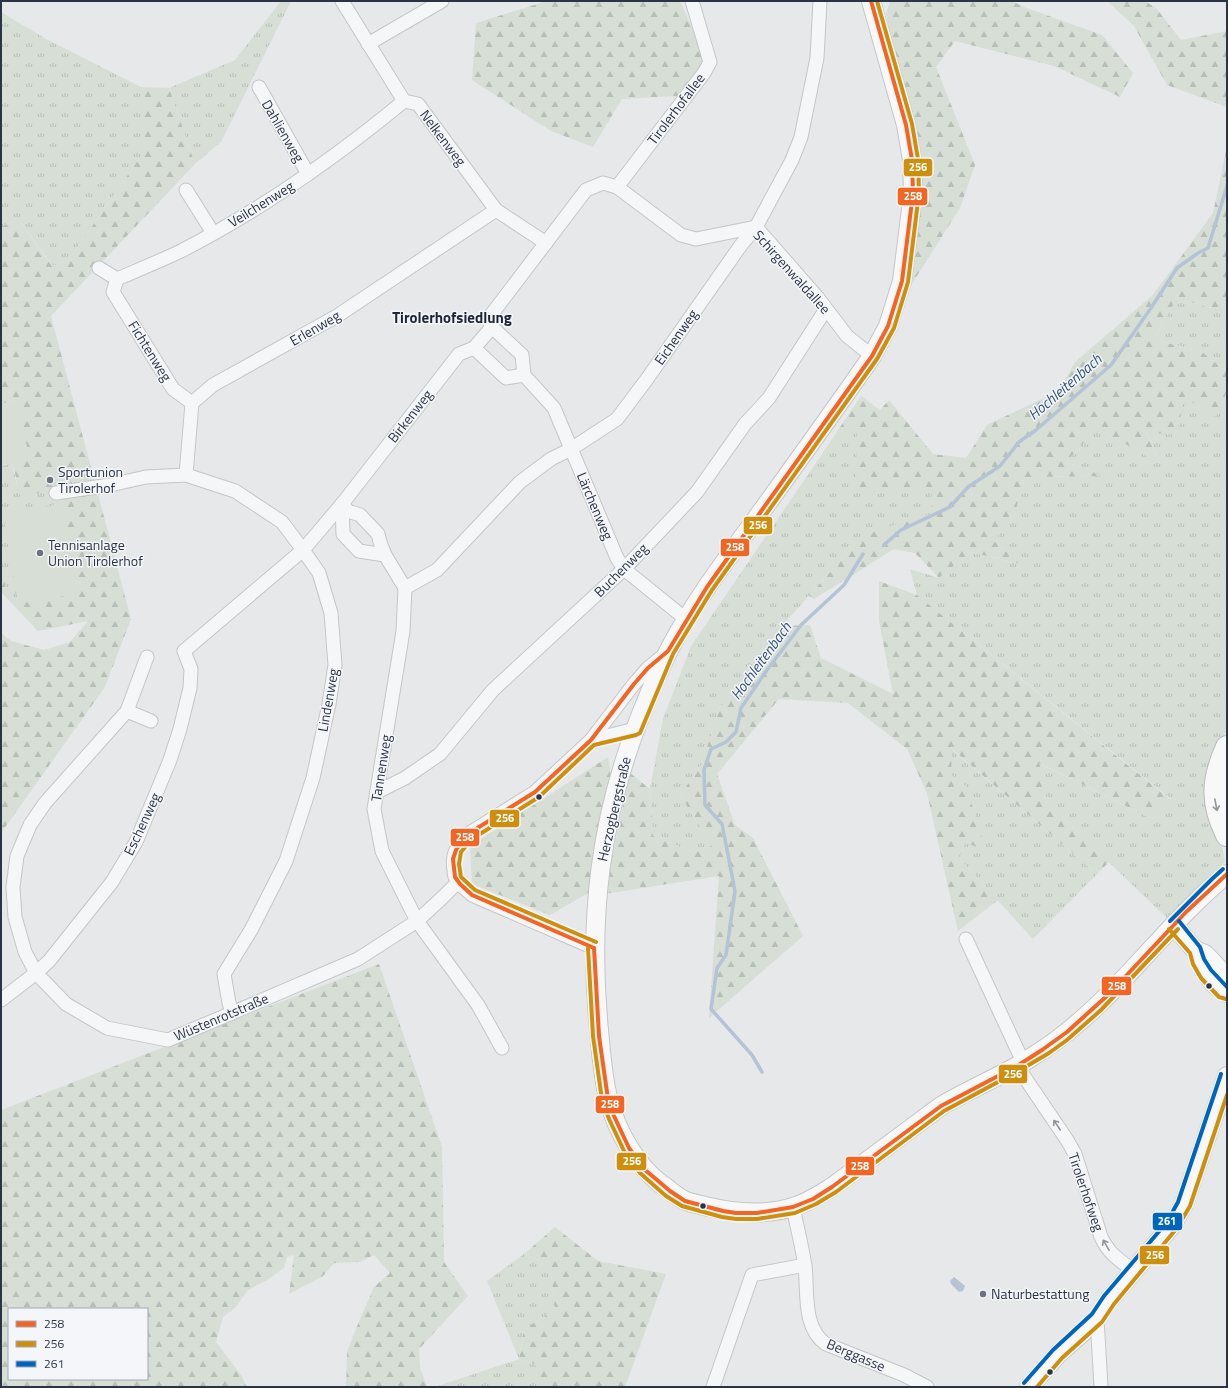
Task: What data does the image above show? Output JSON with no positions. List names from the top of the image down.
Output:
{
  "streets": {
    "main road": ["Herzogbergstraße"],
    "street": [
      "Tirolerhofallee",
      "Dahlienweg",
      "Nelkenweg",
      "Veilchenweg",
      "Schirgenwaldallee",
      "Erlenweg",
      "Eichenweg",
      "Fichtenweg",
      "Birkenweg",
      "Lärchenweg",
      "Buchenweg",
      "Lindenweg",
      "Tannenweg",
      "Eschenweg",
      "Wüstenrotstraße",
      "Tirolerhofweg",
      "Berggasse"
    ]
  },
  "crossings": [
    ["Tirolerhofallee", "Schirgenwaldallee"],
    ["Dahlienweg", "Veilchenweg"],
    ["Nelkenweg", "Veilchenweg"],
    ["Nelkenweg", "Erlenweg"],
    ["Veilchenweg", "Fichtenweg"],
    ["Schirgenwaldallee", "Eichenweg"],
    ["Schirgenwaldallee", "Buchenweg"],
    ["Schirgenwaldallee", "Herzogbergstraße"],
    ["Erlenweg", "Fichtenweg"],
    ["Eichenweg", "Lärchenweg"],
    ["Eichenweg", "Tannenweg"],
    ["Birkenweg", "Lindenweg"],
    ["Birkenweg", "Eschenweg"],
    ["Lärchenweg", "Buchenweg"],
    ["Lärchenweg", "Herzogbergstraße"],
    ["Buchenweg", "Tannenweg"],
    ["Lindenweg", "Wüstenrotstraße"],
    ["Tannenweg", "Wüstenrotstraße"],
    ["Herzogbergstraße", "Tirolerhofweg"],
    ["Herzogbergstraße", "Berggasse"],
    ["Eschenweg", "Wüstenrotstraße"]
  ],
  "one_way": ["Tirolerhofweg"],
  "districts": ["Tirolerhofsiedlung"],
  "water": ["Hochleitenbach"],
  "places": ["Sportunion Tirolerhof", "Tennisanlage Union Tirolerhof", "Naturbestattung"],
  "lines": ["transit line 258", "transit line 256", "transit line 261"],
  "legend": ["258", "256", "261"]
}
